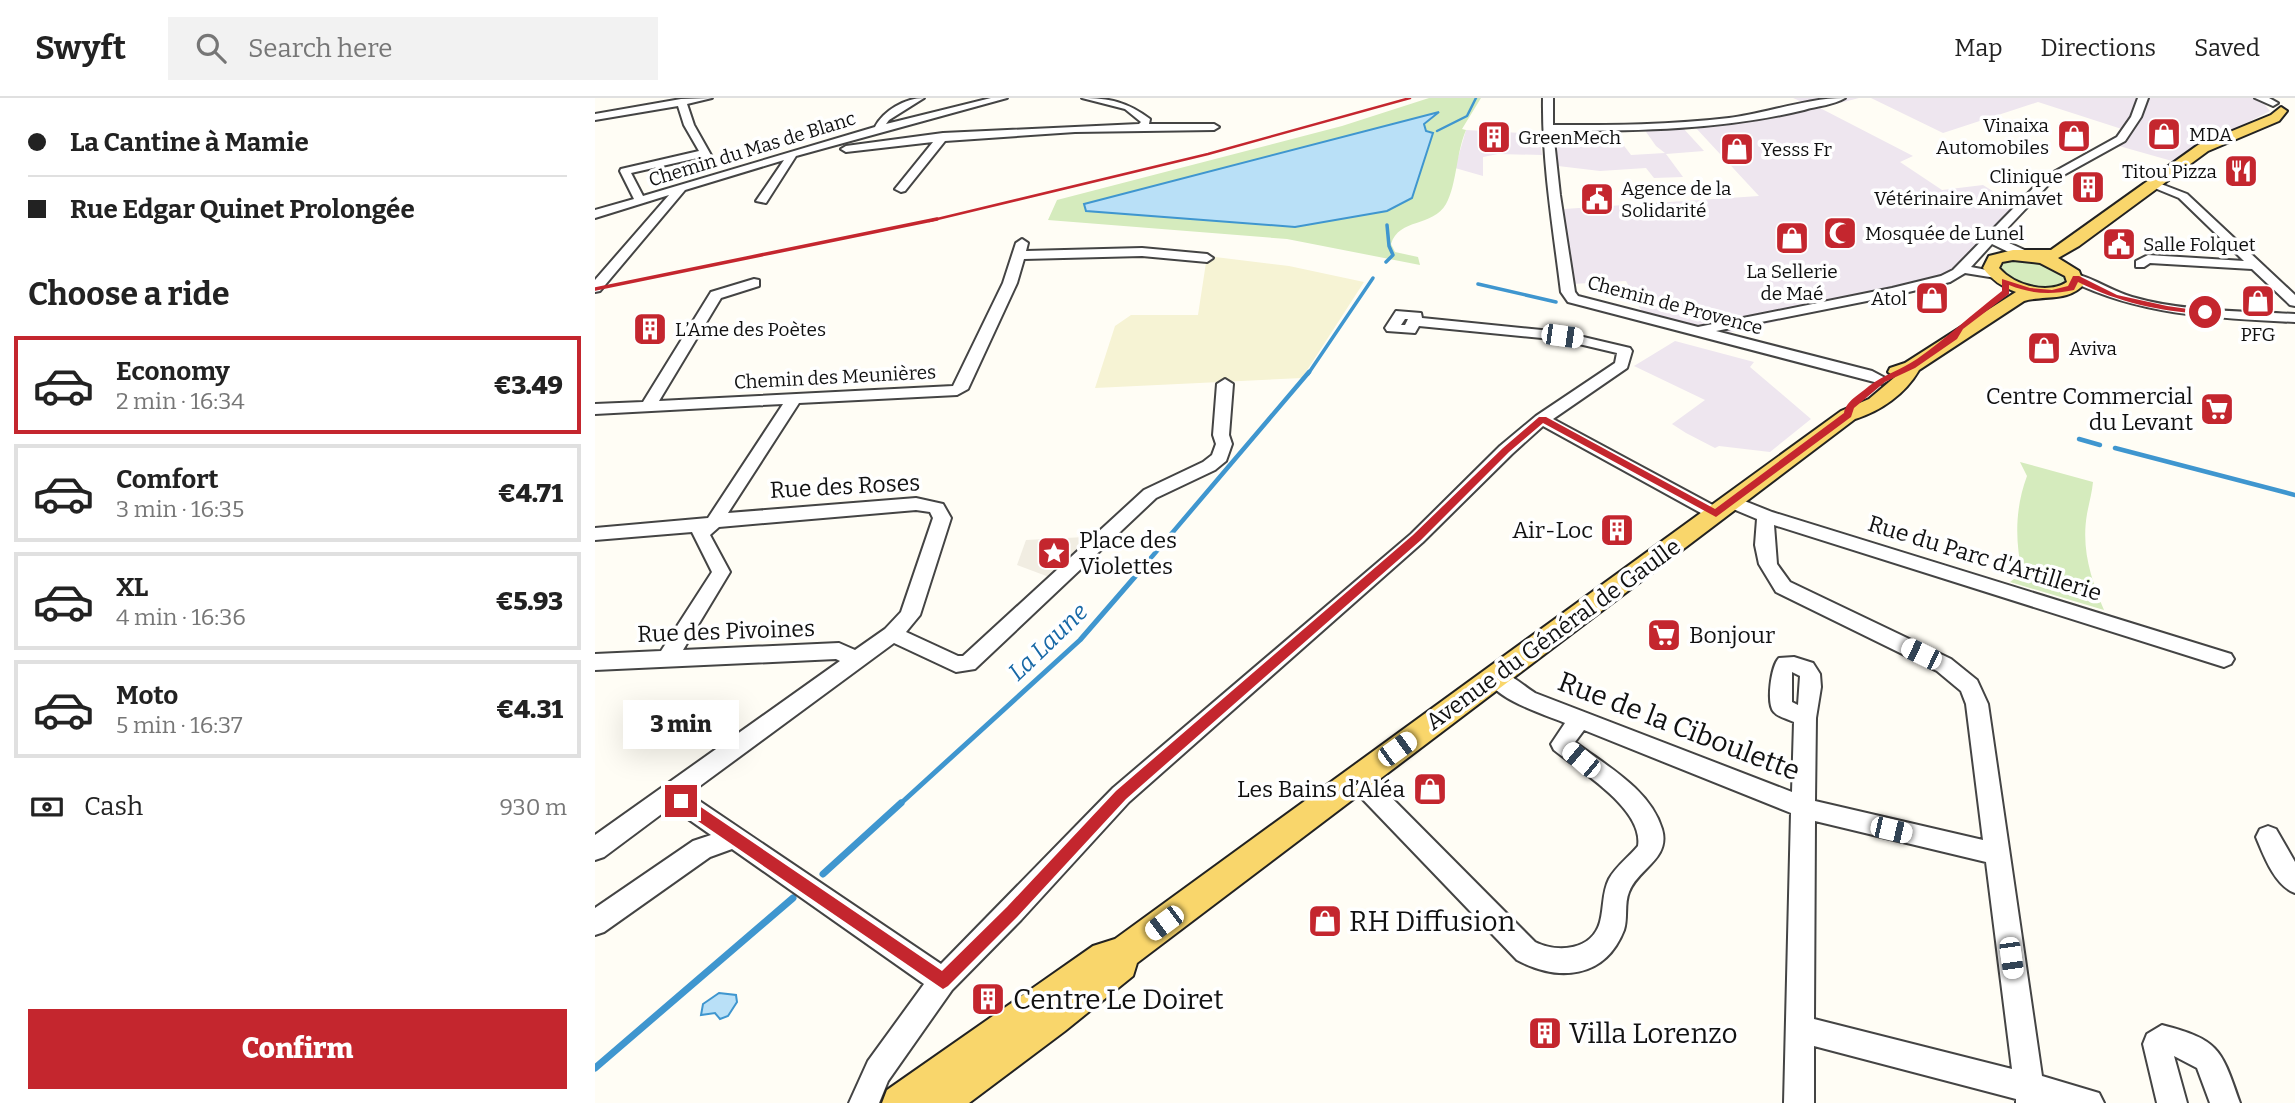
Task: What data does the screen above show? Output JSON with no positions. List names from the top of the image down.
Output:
{
  "streets": {
    "main road": ["Avenue du Général de Gaulle"],
    "street": [
      "Chemin du Mas de Blanc",
      "Chemin de Provence",
      "Chemin des Meunières",
      "Rue des Roses",
      "Rue du Parc d'Artillerie",
      "Rue des Pivoines",
      "Rue de la Ciboulette"
    ]
  },
  "crossings": [
    ["Chemin de Provence", "Avenue du Général de Gaulle"],
    ["Rue des Roses", "Rue des Pivoines"],
    ["Rue du Parc d'Artillerie", "Avenue du Général de Gaulle"],
    ["Avenue du Général de Gaulle", "Rue de la Ciboulette"]
  ],
  "water": ["La Laune"],
  "places": {
    "shop": [
      "MDA",
      "Vinaixa Automobiles",
      "Yesss Fr",
      "La Sellerie de Maé",
      "Atol",
      "PFG",
      "Aviva",
      "Les Bains d’Aléa",
      "RH Diffusion"
    ],
    "building": [
      "GreenMech",
      "Clinique Vétérinaire Animavet",
      "L’Ame des Poètes",
      "Air-Loc",
      "Centre Le Doiret",
      "Villa Lorenzo"
    ],
    "restaurant": ["Titou Pizza"],
    "public building": ["Agence de la Solidarité", "Salle Folquet"],
    "mosque": ["Mosquée de Lunel"],
    "supermarket": ["Centre Commercial du Levant", "Bonjour"],
    "place": ["Place des Violettes"]
  },
  "page": {
    "header": "Swyft",
    "search": "Search here",
    "nav": ["Map", "Directions", "Saved"],
    "banner": ["La Cantine à Mamie", "Rue Edgar Quinet Prolongée"],
    "heading": "Choose a ride",
    "list": [
      {
        "name": "Economy",
        "note": "2 min · 16:34",
        "value": "€3.49"
      },
      {
        "name": "Comfort",
        "note": "3 min · 16:35",
        "value": "€4.71"
      },
      {
        "name": "XL",
        "note": "4 min · 16:36",
        "value": "€5.93"
      },
      {
        "name": "Moto",
        "note": "5 min · 16:37",
        "value": "€4.31"
      }
    ],
    "bubble": "3 min",
    "pay": ["Cash", "930 m"],
    "buttons": "Confirm"
  }
}
